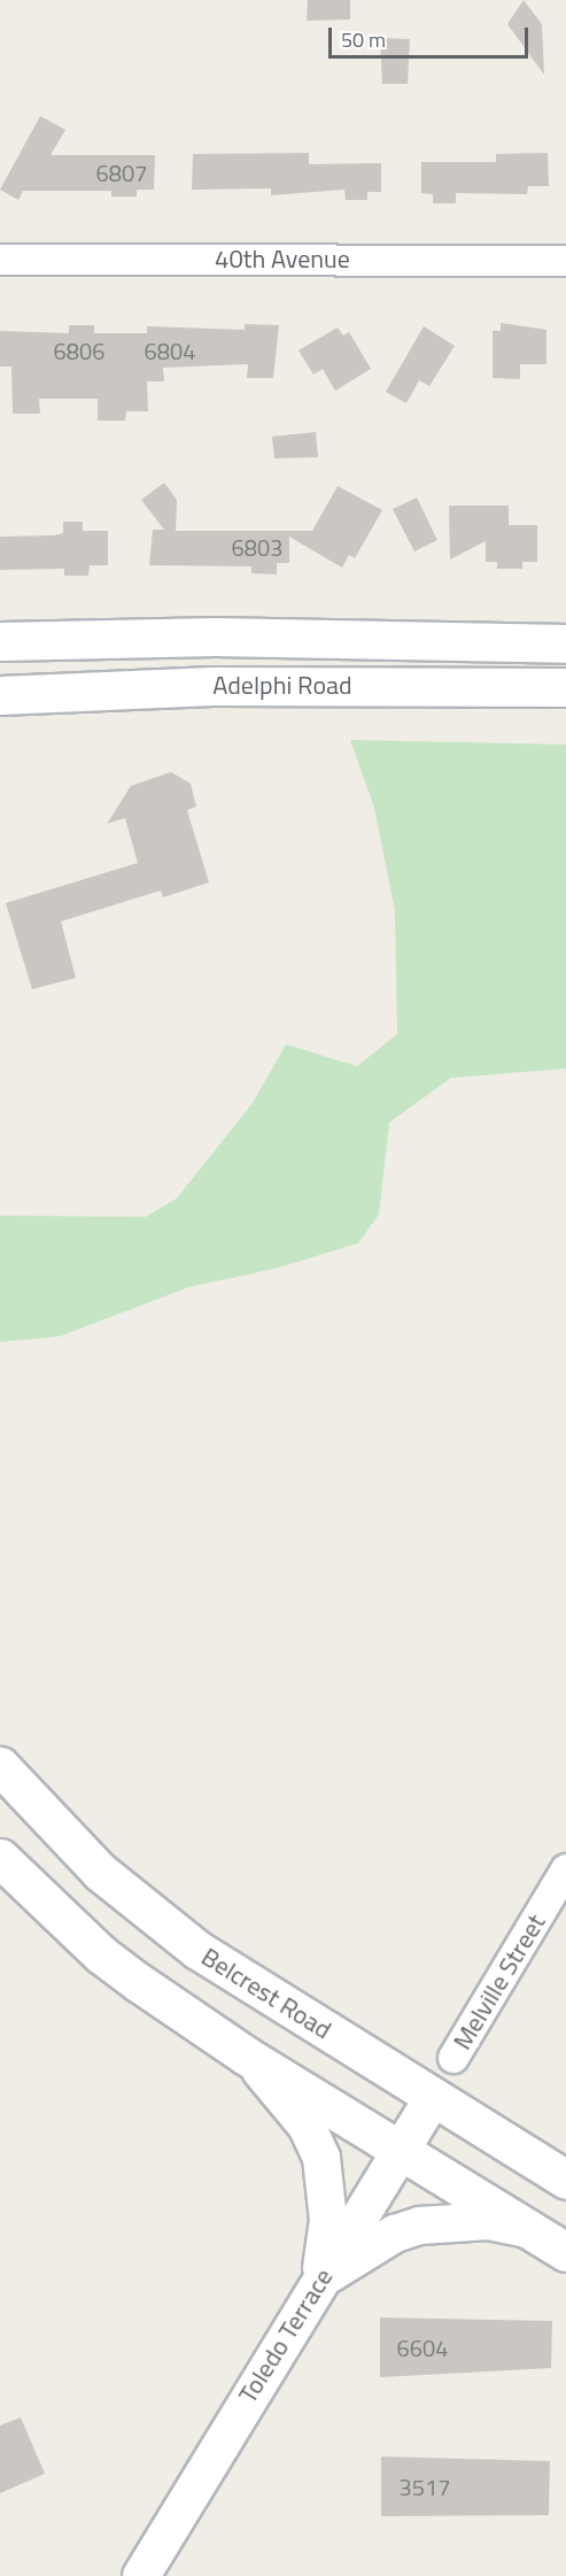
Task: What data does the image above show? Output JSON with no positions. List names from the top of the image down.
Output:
{
  "streets": {
    "main road": ["Adelphi Road", "Belcrest Road"],
    "street": ["40th Avenue", "Melville Street", "Toledo Terrace"]
  },
  "crossings": [
    ["Belcrest Road", "Toledo Terrace"]
  ],
  "house_numbers": [
    "6807",
    "6806",
    "6804",
    "6803",
    "6604",
    "3517"
  ],
  "scale_bar": "50 m"
}
